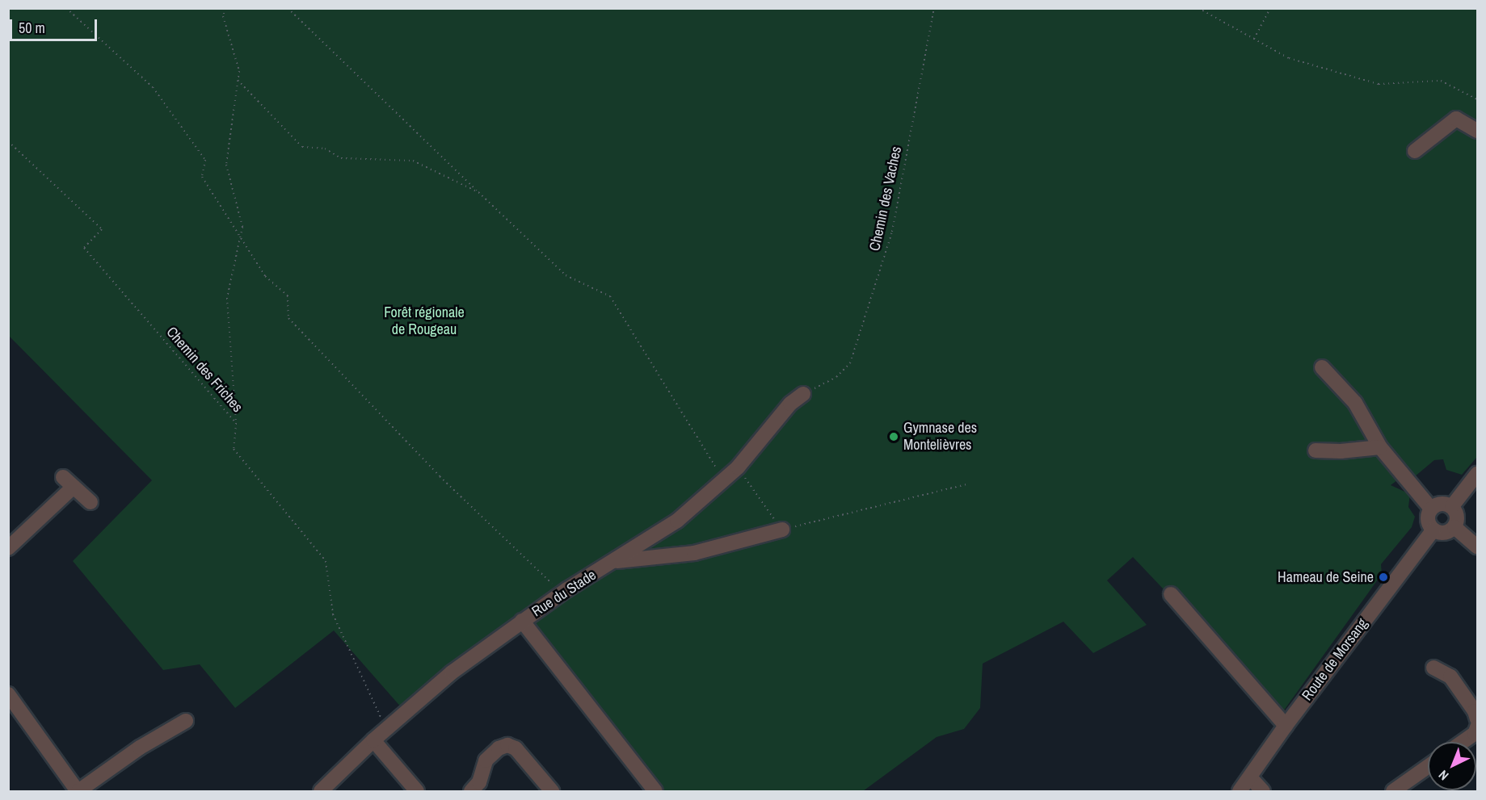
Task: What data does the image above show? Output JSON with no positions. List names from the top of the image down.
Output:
{
  "streets": {
    "street": ["Rue du Stade", "Route de Morsang"],
    "path": ["Chemin des Vaches", "Chemin des Friches"]
  },
  "crossings": [
    ["Chemin des Vaches", "Rue du Stade"],
    ["Chemin des Friches", "Rue du Stade"]
  ],
  "parks": ["Forêt régionale de Rougeau"],
  "places": ["Gymnase des Montelièvres", "Hameau de Seine"],
  "scale_bar": "50 m",
  "north": "bottom left"
}
